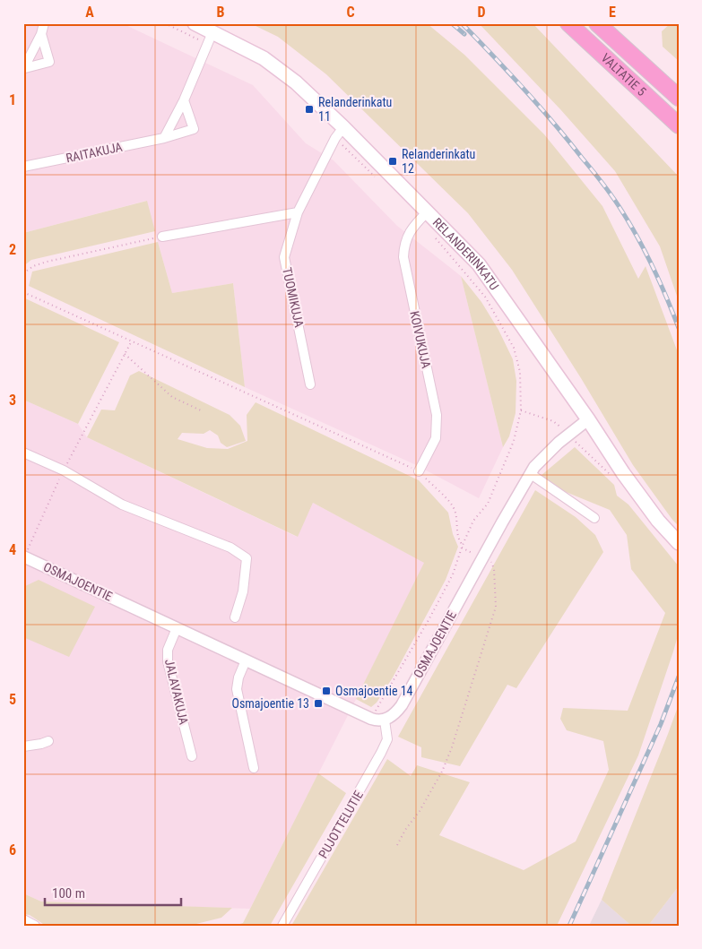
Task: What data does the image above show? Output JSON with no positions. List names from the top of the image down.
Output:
{
  "streets": {
    "highway": ["VALTATIE 5"],
    "main road": ["RELANDERINKATU"],
    "street": [
      "RAITAKUJA",
      "TUOMIKUJA",
      "KOIVUKUJA",
      "OSMAJOENTIE",
      "JALAVAKUJA",
      "PUJOTTELUTIE"
    ]
  },
  "crossings": [
    ["RELANDERINKATU", "TUOMIKUJA"],
    ["RELANDERINKATU", "KOIVUKUJA"],
    ["RELANDERINKATU", "OSMAJOENTIE"],
    ["OSMAJOENTIE", "JALAVAKUJA"],
    ["OSMAJOENTIE", "PUJOTTELUTIE"]
  ],
  "places": {
    "transit": [
      "Relanderinkatu 11",
      "Relanderinkatu 12",
      "Osmajoentie 14",
      "Osmajoentie 13"
    ]
  },
  "scale_bar": "100 m",
  "grid": {
    "columns": [
      "A",
      "B",
      "C",
      "D",
      "E"
    ],
    "rows": [
      "1",
      "2",
      "3",
      "4",
      "5",
      "6"
    ]
  }
}
